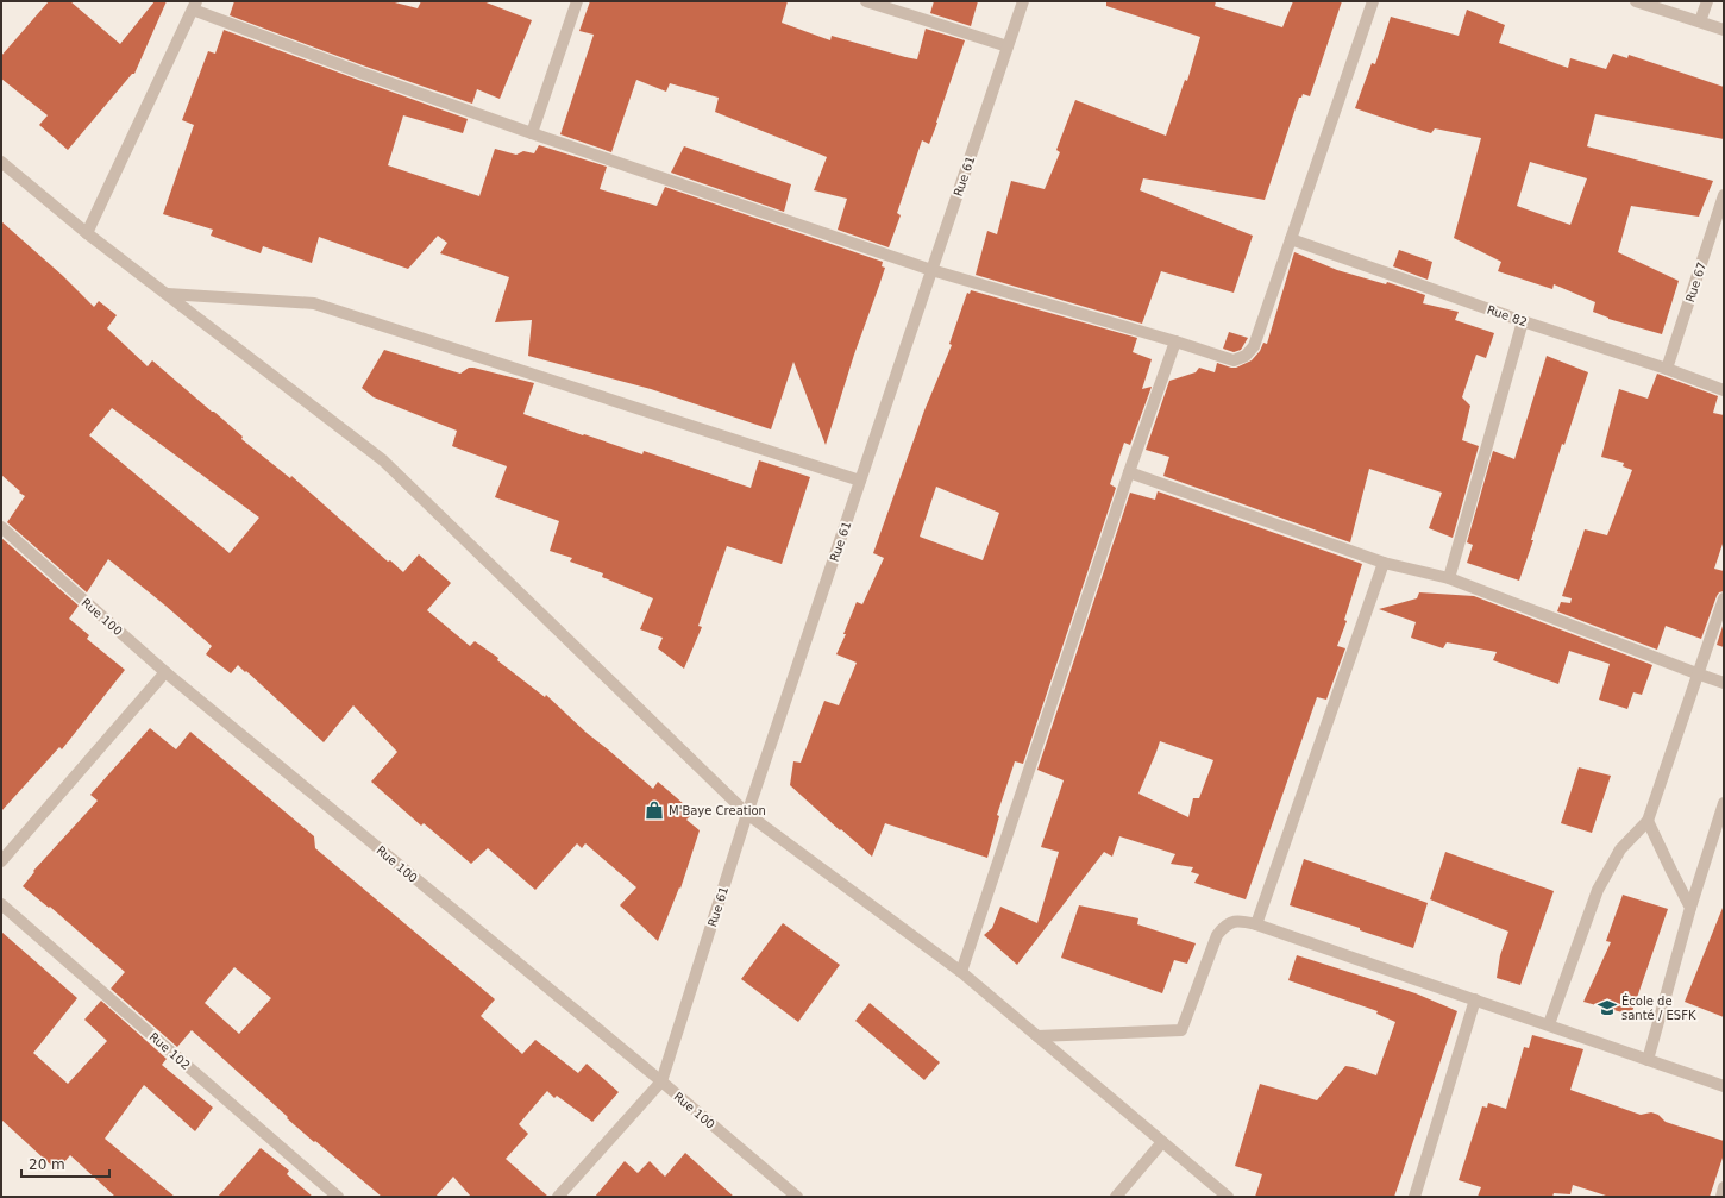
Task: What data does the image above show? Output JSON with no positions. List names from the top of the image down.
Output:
{
  "streets": {
    "street": [
      "Rue 61",
      "Rue 67",
      "Rue 82",
      "Rue 100",
      "Rue 102"
    ]
  },
  "crossings": [
    ["Rue 61", "Rue 100"],
    ["Rue 67", "Rue 82"]
  ],
  "places": {
    "shop": ["M'Baye Creation"],
    "school or university": ["École de santé / ESFK"]
  },
  "scale_bar": "20 m"
}
